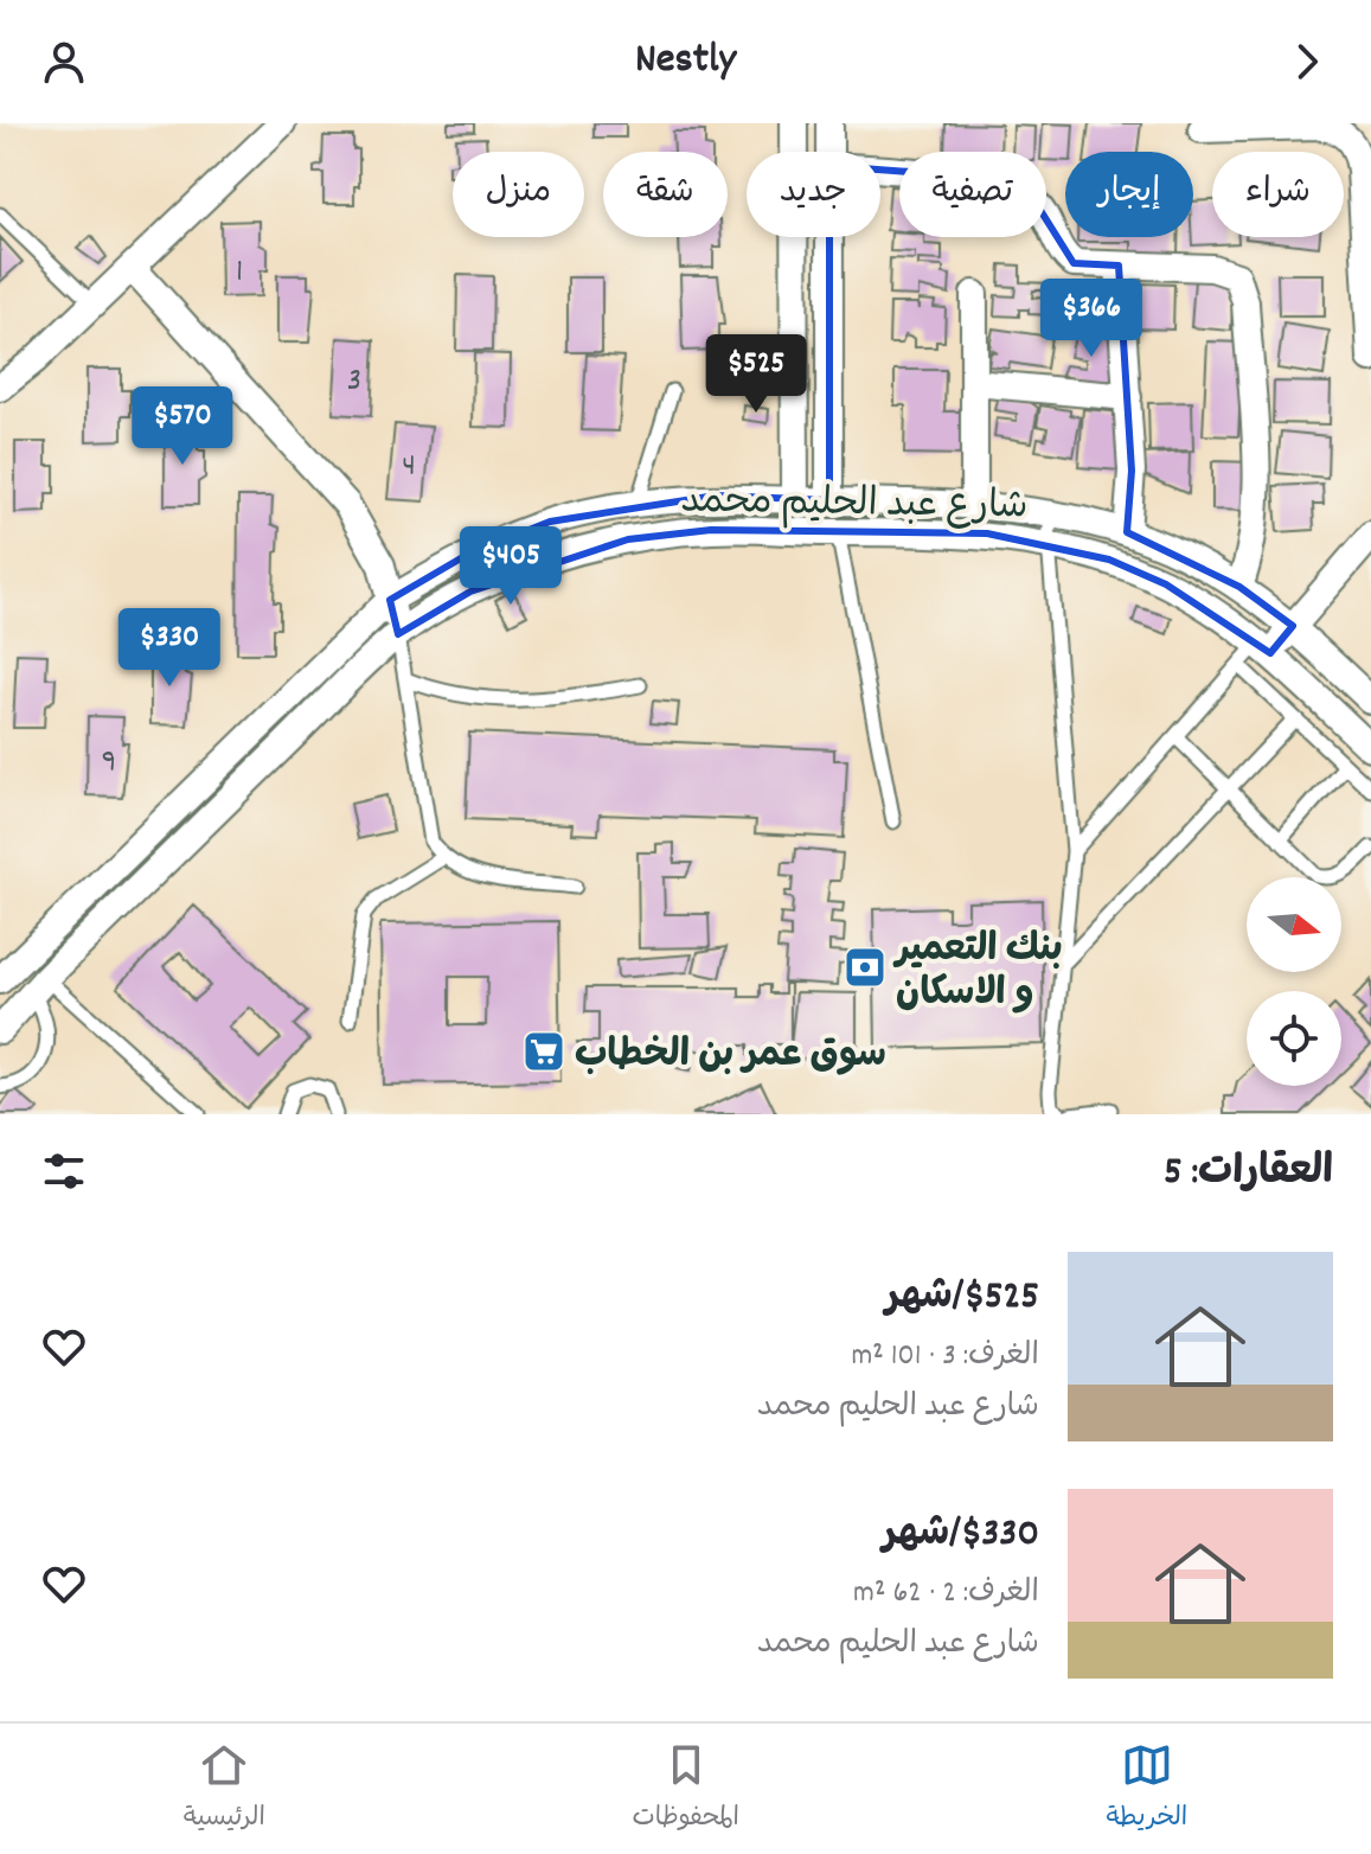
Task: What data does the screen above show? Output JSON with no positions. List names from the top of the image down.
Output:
{
  "streets": {
    "street": ["شارع عبد الحليم محمد"]
  },
  "places": {
    "bank": ["بنك التعمير و الاسكان"],
    "supermarket": ["سوق عمر بن الخطاب"]
  },
  "house_numbers": [
    "1",
    "3",
    "4",
    "9"
  ],
  "north": "right",
  "page": {
    "header": "Nestly",
    "chip": [
      "شراء",
      "إيجار",
      "تصفية",
      "جديد",
      "شقة",
      "منزل"
    ],
    "price": [
      "$366",
      "$525",
      "$570",
      "$405",
      "$330"
    ],
    "heading": "العقارات: 5",
    "list": [
      {
        "name": "$525/شهر",
        "note": "الغرف: 3 · 101 m² · شارع عبد الحليم محمد"
      },
      {
        "name": "$330/شهر",
        "note": "الغرف: 2 · 62 m² · شارع عبد الحليم محمد"
      }
    ],
    "tabs": ["الخريطة", "المحفوظات", "الرئيسية"]
  }
}
